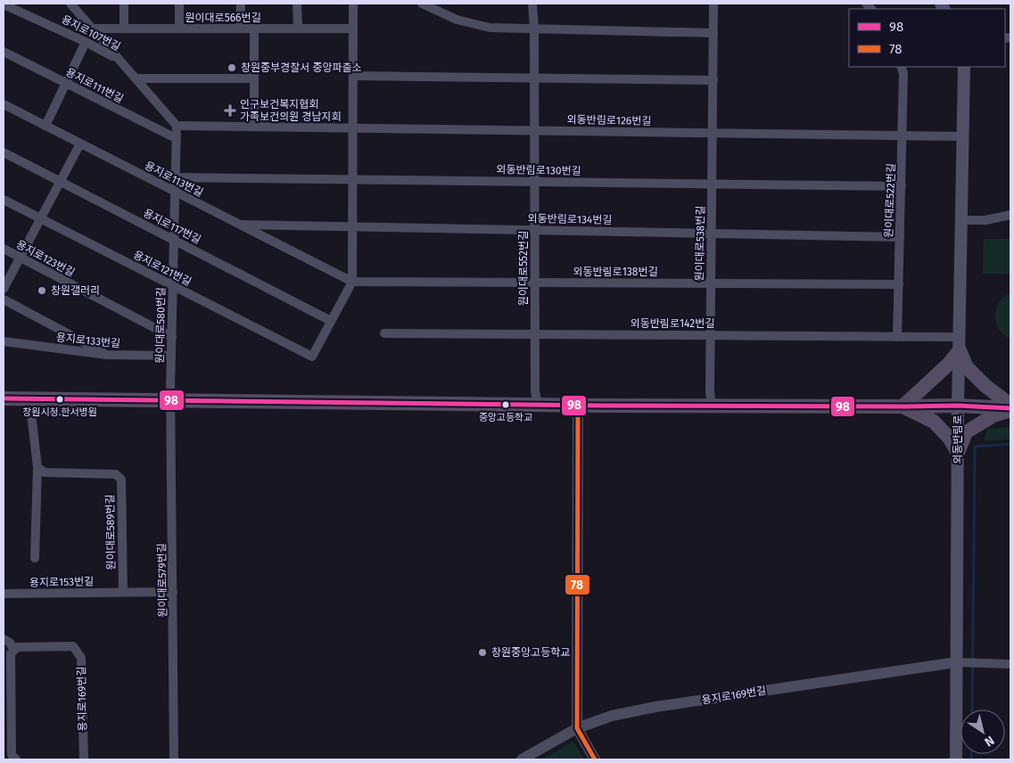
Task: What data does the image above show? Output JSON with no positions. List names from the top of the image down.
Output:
{
  "streets": {
    "main road": ["외동반림로"],
    "street": [
      "원이대로566번길",
      "용지로107번길",
      "용지로111번길",
      "외동반림로126번길",
      "외동반림로130번길",
      "용지로113번길",
      "원이대로522번길",
      "외동반림로134번길",
      "용지로117번길",
      "원이대로538번길",
      "용지로123번길",
      "용지로121번길",
      "원이대로552번길",
      "외동반림로138번길",
      "외동반림로142번길",
      "원이대로580번길",
      "용지로133번길",
      "원이대로589번길",
      "원이대로579번길",
      "용지로153번길",
      "용지로169번길"
    ]
  },
  "crossings": [
    ["용지로111번길", "원이대로580번길"],
    ["외동반림로126번길", "원이대로522번길"],
    ["외동반림로126번길", "원이대로538번길"],
    ["외동반림로126번길", "원이대로552번길"],
    ["외동반림로126번길", "원이대로580번길"],
    ["외동반림로126번길", "외동반림로"],
    ["외동반림로130번길", "원이대로522번길"],
    ["외동반림로130번길", "원이대로538번길"],
    ["외동반림로130번길", "원이대로552번길"],
    ["외동반림로130번길", "원이대로580번길"],
    ["용지로113번길", "외동반림로134번길"],
    ["용지로113번길", "외동반림로138번길"],
    ["용지로113번길", "원이대로580번길"],
    ["원이대로522번길", "외동반림로134번길"],
    ["원이대로522번길", "외동반림로138번길"],
    ["원이대로522번길", "외동반림로142번길"],
    ["외동반림로134번길", "원이대로538번길"],
    ["외동반림로134번길", "원이대로552번길"],
    ["용지로117번길", "용지로121번길"],
    ["용지로117번길", "원이대로580번길"],
    ["원이대로538번길", "외동반림로138번길"],
    ["원이대로538번길", "외동반림로142번길"],
    ["용지로123번길", "원이대로580번길"],
    ["용지로121번길", "원이대로580번길"],
    ["원이대로552번길", "외동반림로138번길"],
    ["원이대로552번길", "외동반림로142번길"],
    ["외동반림로142번길", "외동반림로"],
    ["원이대로580번길", "용지로133번길"],
    ["원이대로580번길", "원이대로579번길"],
    ["외동반림로", "용지로169번길"],
    ["원이대로589번길", "용지로153번길"],
    ["원이대로579번길", "용지로153번길"]
  ],
  "places": {
    "other": [
      "창원중부경찰서 중앙파출소",
      "창원갤러리",
      "창원시청.한서병원",
      "중앙고등학교",
      "창원중앙고등학교"
    ],
    "health": ["인구보건복지협회 가족보건의원 경남지회"]
  },
  "lines": ["transit line 98", "transit line 78"],
  "legend": ["98", "78"],
  "north": "bottom right"
}
